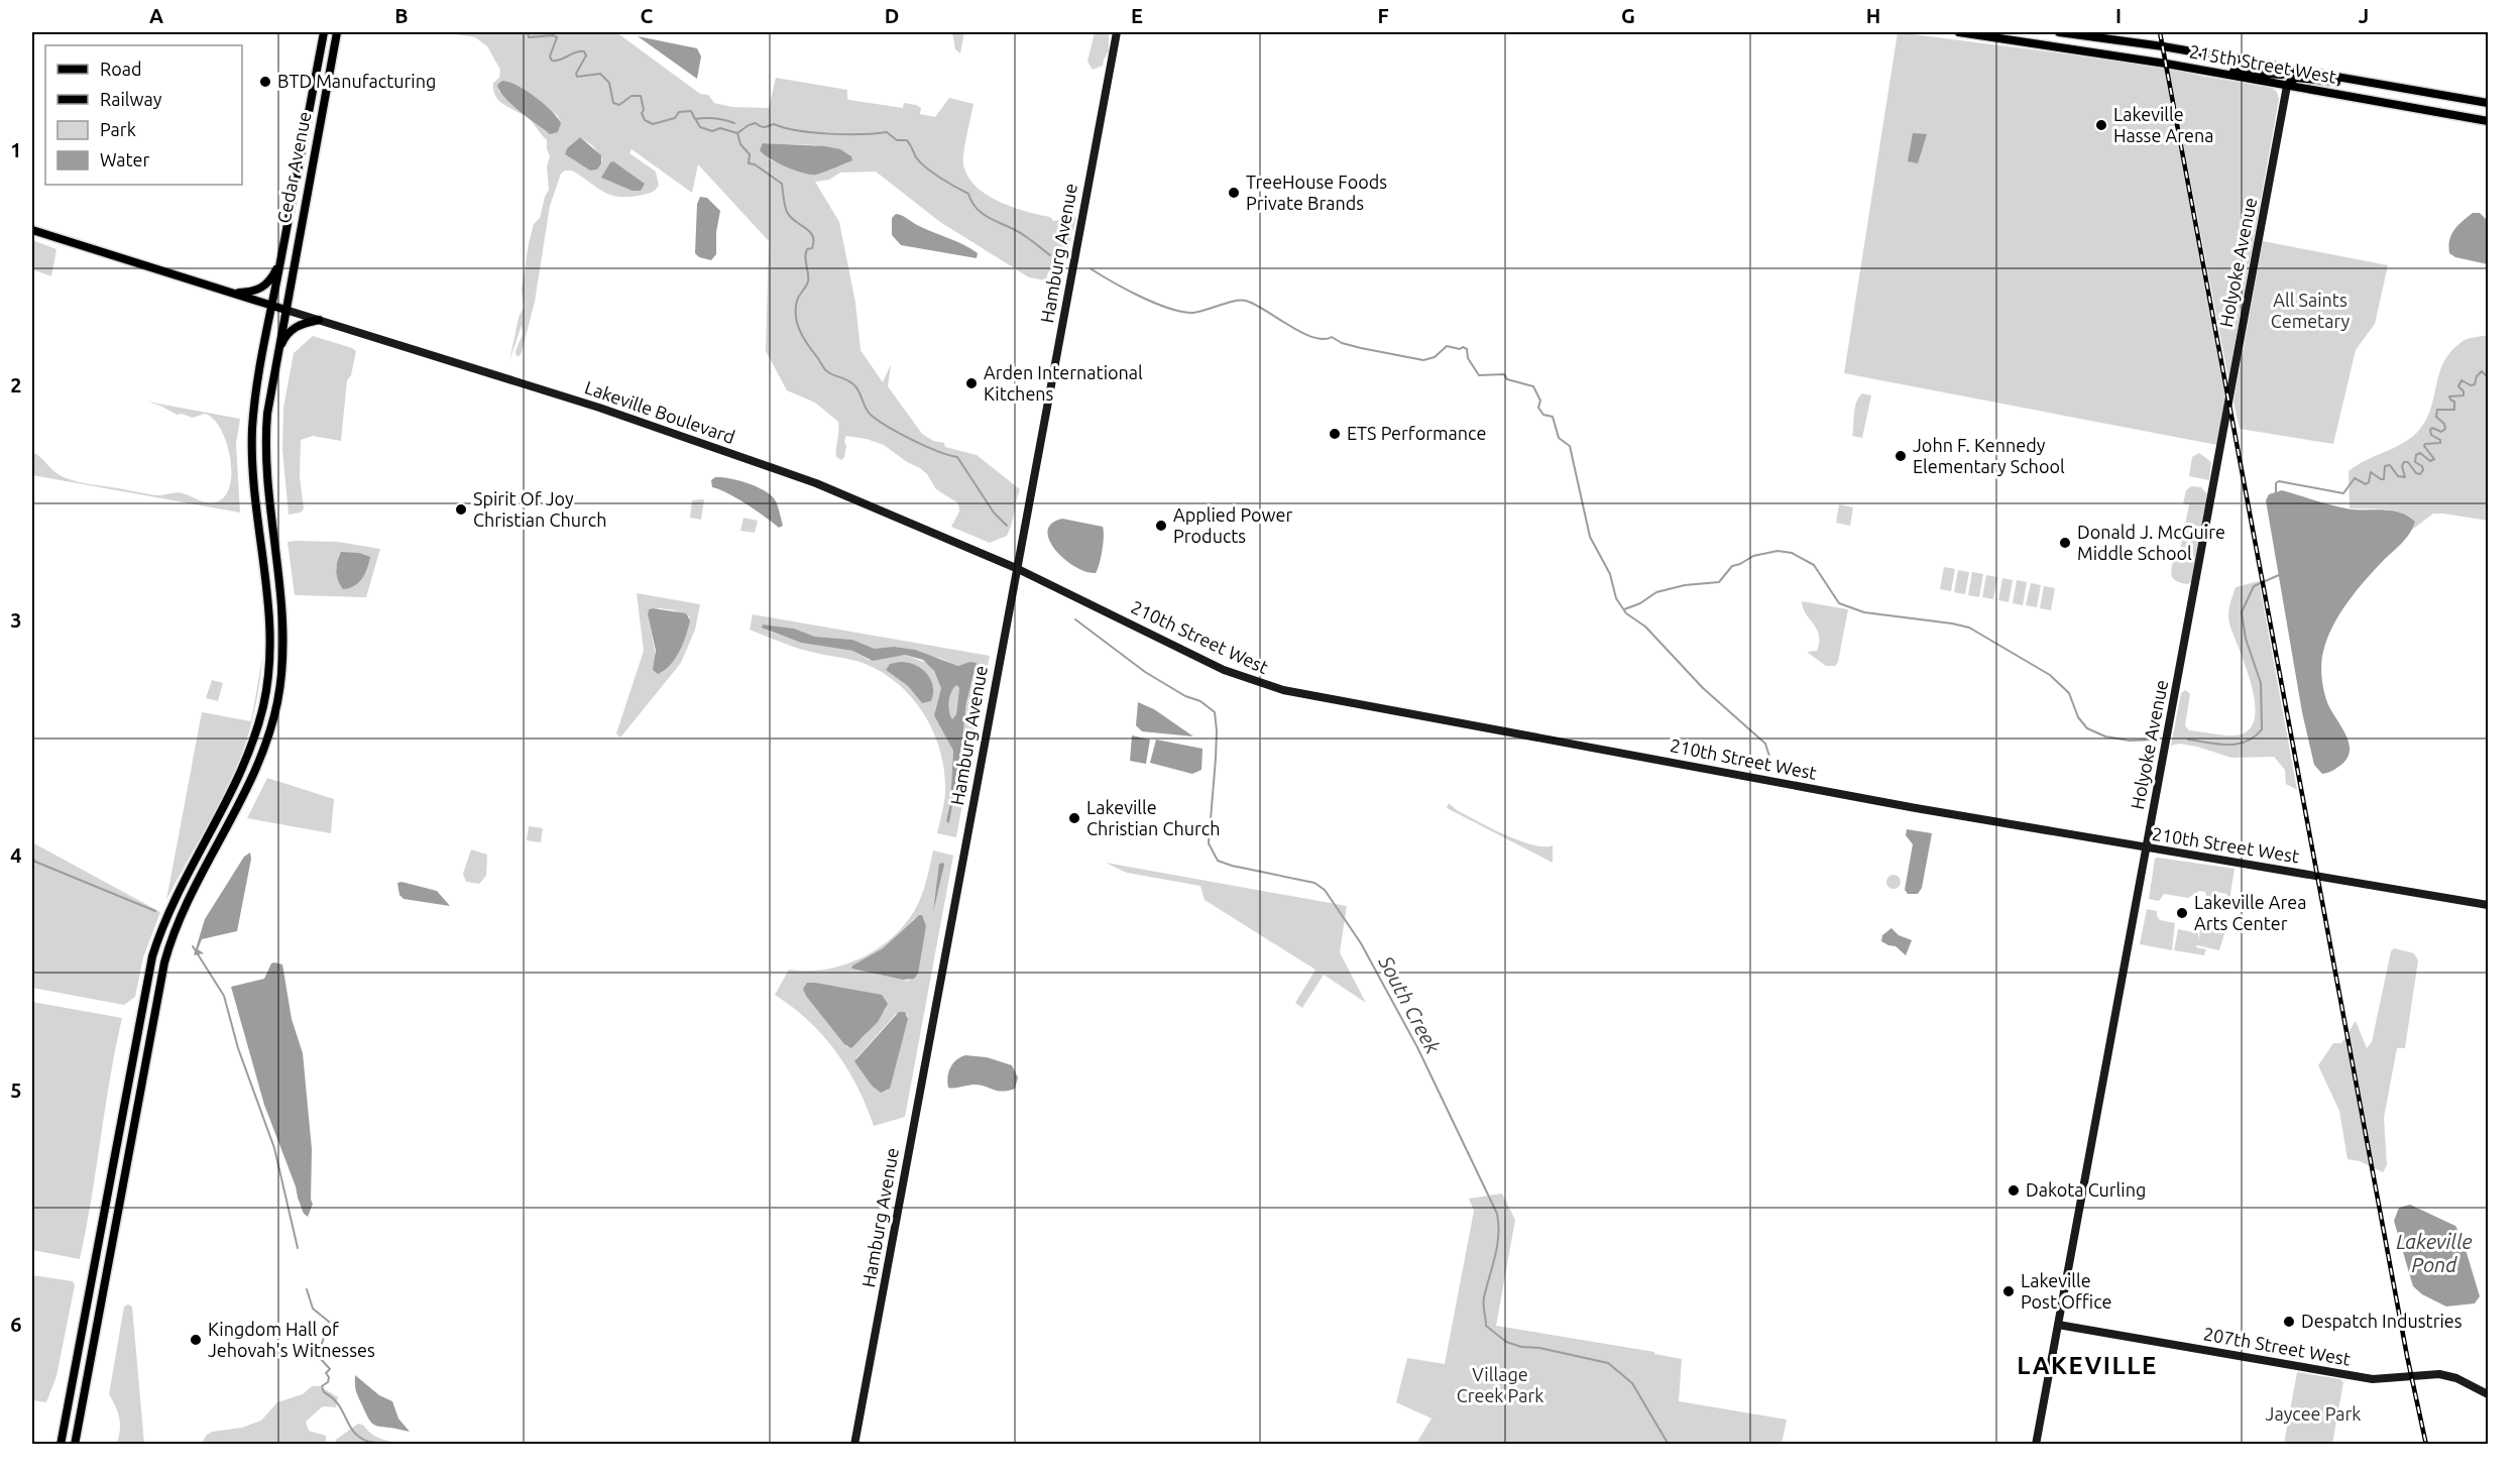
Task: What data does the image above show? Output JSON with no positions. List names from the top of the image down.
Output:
{
  "streets": {
    "main road": ["215th Street West", "Cedar Avenue"],
    "street": [
      "Hamburg Avenue",
      "Holyoke Avenue",
      "Lakeville Boulevard",
      "210th Street West",
      "207th Street West"
    ]
  },
  "crossings": [
    ["215th Street West", "Holyoke Avenue"],
    ["Cedar Avenue", "Lakeville Boulevard"],
    ["Hamburg Avenue", "Lakeville Boulevard"],
    ["Hamburg Avenue", "210th Street West"],
    ["Holyoke Avenue", "210th Street West"],
    ["Holyoke Avenue", "207th Street West"],
    ["Lakeville Boulevard", "210th Street West"]
  ],
  "districts": ["LAKEVILLE"],
  "water": ["South Creek", "Lakeville Pond"],
  "parks": ["All Saints Cemetary", "Village Creek Park", "Jaycee Park"],
  "places": [
    "BTD Manufacturing",
    "Lakeville Hasse Arena",
    "TreeHouse Foods Private Brands",
    "Arden International Kitchens",
    "ETS Performance",
    "John F. Kennedy Elementary School",
    "Spirit Of Joy Christian Church",
    "Applied Power Products",
    "Donald J. McGuire Middle School",
    "Lakeville Christian Church",
    "Lakeville Area Arts Center",
    "Dakota Curling",
    "Lakeville Post Office",
    "Despatch Industries",
    "Kingdom Hall of Jehovah's Witnesses"
  ],
  "legend": [
    "Road",
    "Railway",
    "Park",
    "Water"
  ],
  "grid": {
    "columns": [
      "A",
      "B",
      "C",
      "D",
      "E",
      "F",
      "G",
      "H",
      "I",
      "J"
    ],
    "rows": [
      "1",
      "2",
      "3",
      "4",
      "5",
      "6"
    ]
  }
}
